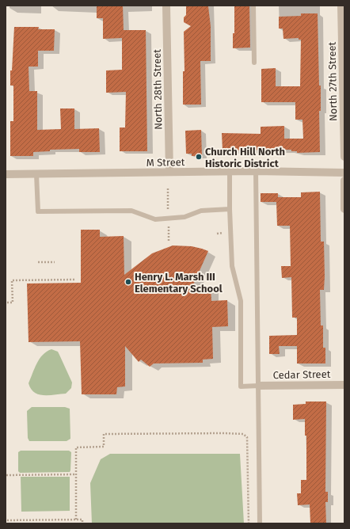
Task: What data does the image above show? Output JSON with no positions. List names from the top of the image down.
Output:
{
  "streets": {
    "street": [
      "North 27th Street",
      "North 28th Street",
      "M Street",
      "Cedar Street"
    ]
  },
  "crossings": [
    ["North 28th Street", "M Street"]
  ],
  "places": ["Church Hill North Historic District", "Henry L. Marsh III Elementary School"]
}
